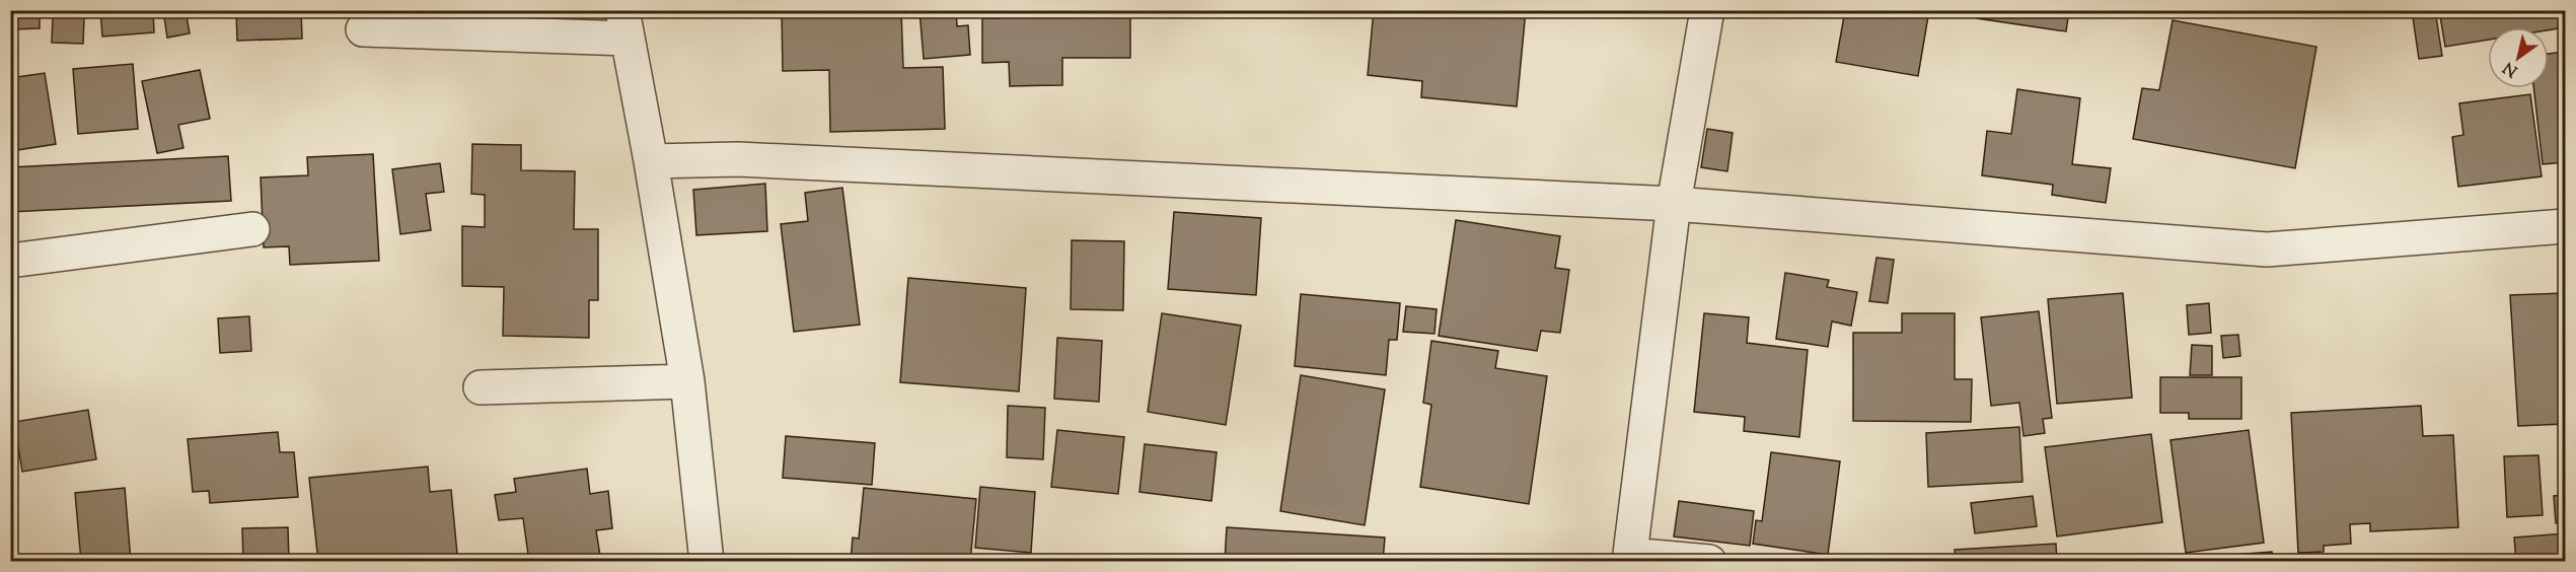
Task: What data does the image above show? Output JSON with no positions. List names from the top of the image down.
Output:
{
  "north": "bottom left"
}
